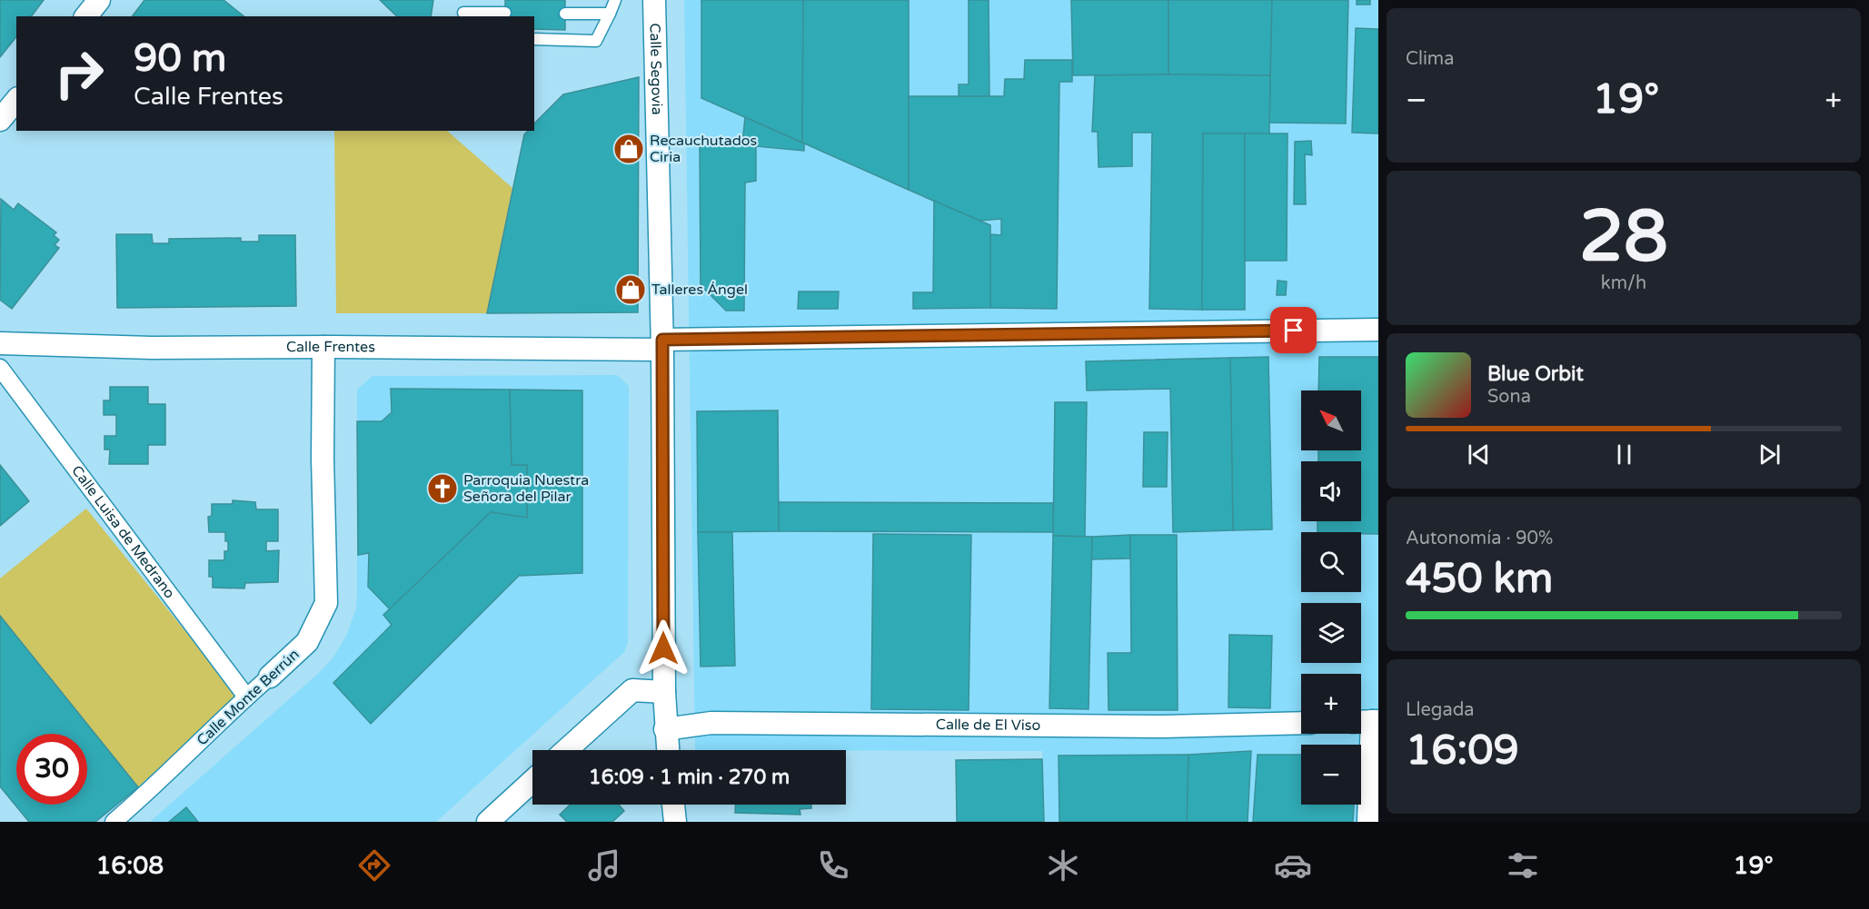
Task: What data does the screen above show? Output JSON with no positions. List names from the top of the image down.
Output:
{
  "streets": {
    "street": [
      "Calle Segovia",
      "Calle Frentes",
      "Calle Luisa de Medrano",
      "Calle Monte Berrún",
      "Calle de El Viso"
    ]
  },
  "crossings": [
    ["Calle Segovia", "Calle Frentes"],
    ["Calle Segovia", "Calle de El Viso"],
    ["Calle Frentes", "Calle Monte Berrún"],
    ["Calle Luisa de Medrano", "Calle Monte Berrún"]
  ],
  "places": {
    "shop": ["Recauchutados Ciria", "Talleres Ángel"],
    "church": ["Parroquia Nuestra Señora del Pilar"]
  },
  "north": "top left",
  "page": {
    "tile": [
      "Clima",
      ["28", "km/h"],
      ["Autonomía · 90%", "450 km"],
      ["Llegada", "16:09"]
    ],
    "turn": ["90 m", "Calle Frentes"],
    "heat": ["−", "19°", "+"],
    "song": ["Blue Orbit", "Sona"],
    "map_buttons": ["+", "−"],
    "limit": "30",
    "trip": "16:09 · 1 min · 270 m",
    "tabs": ["16:08", "19°"]
  }
}
